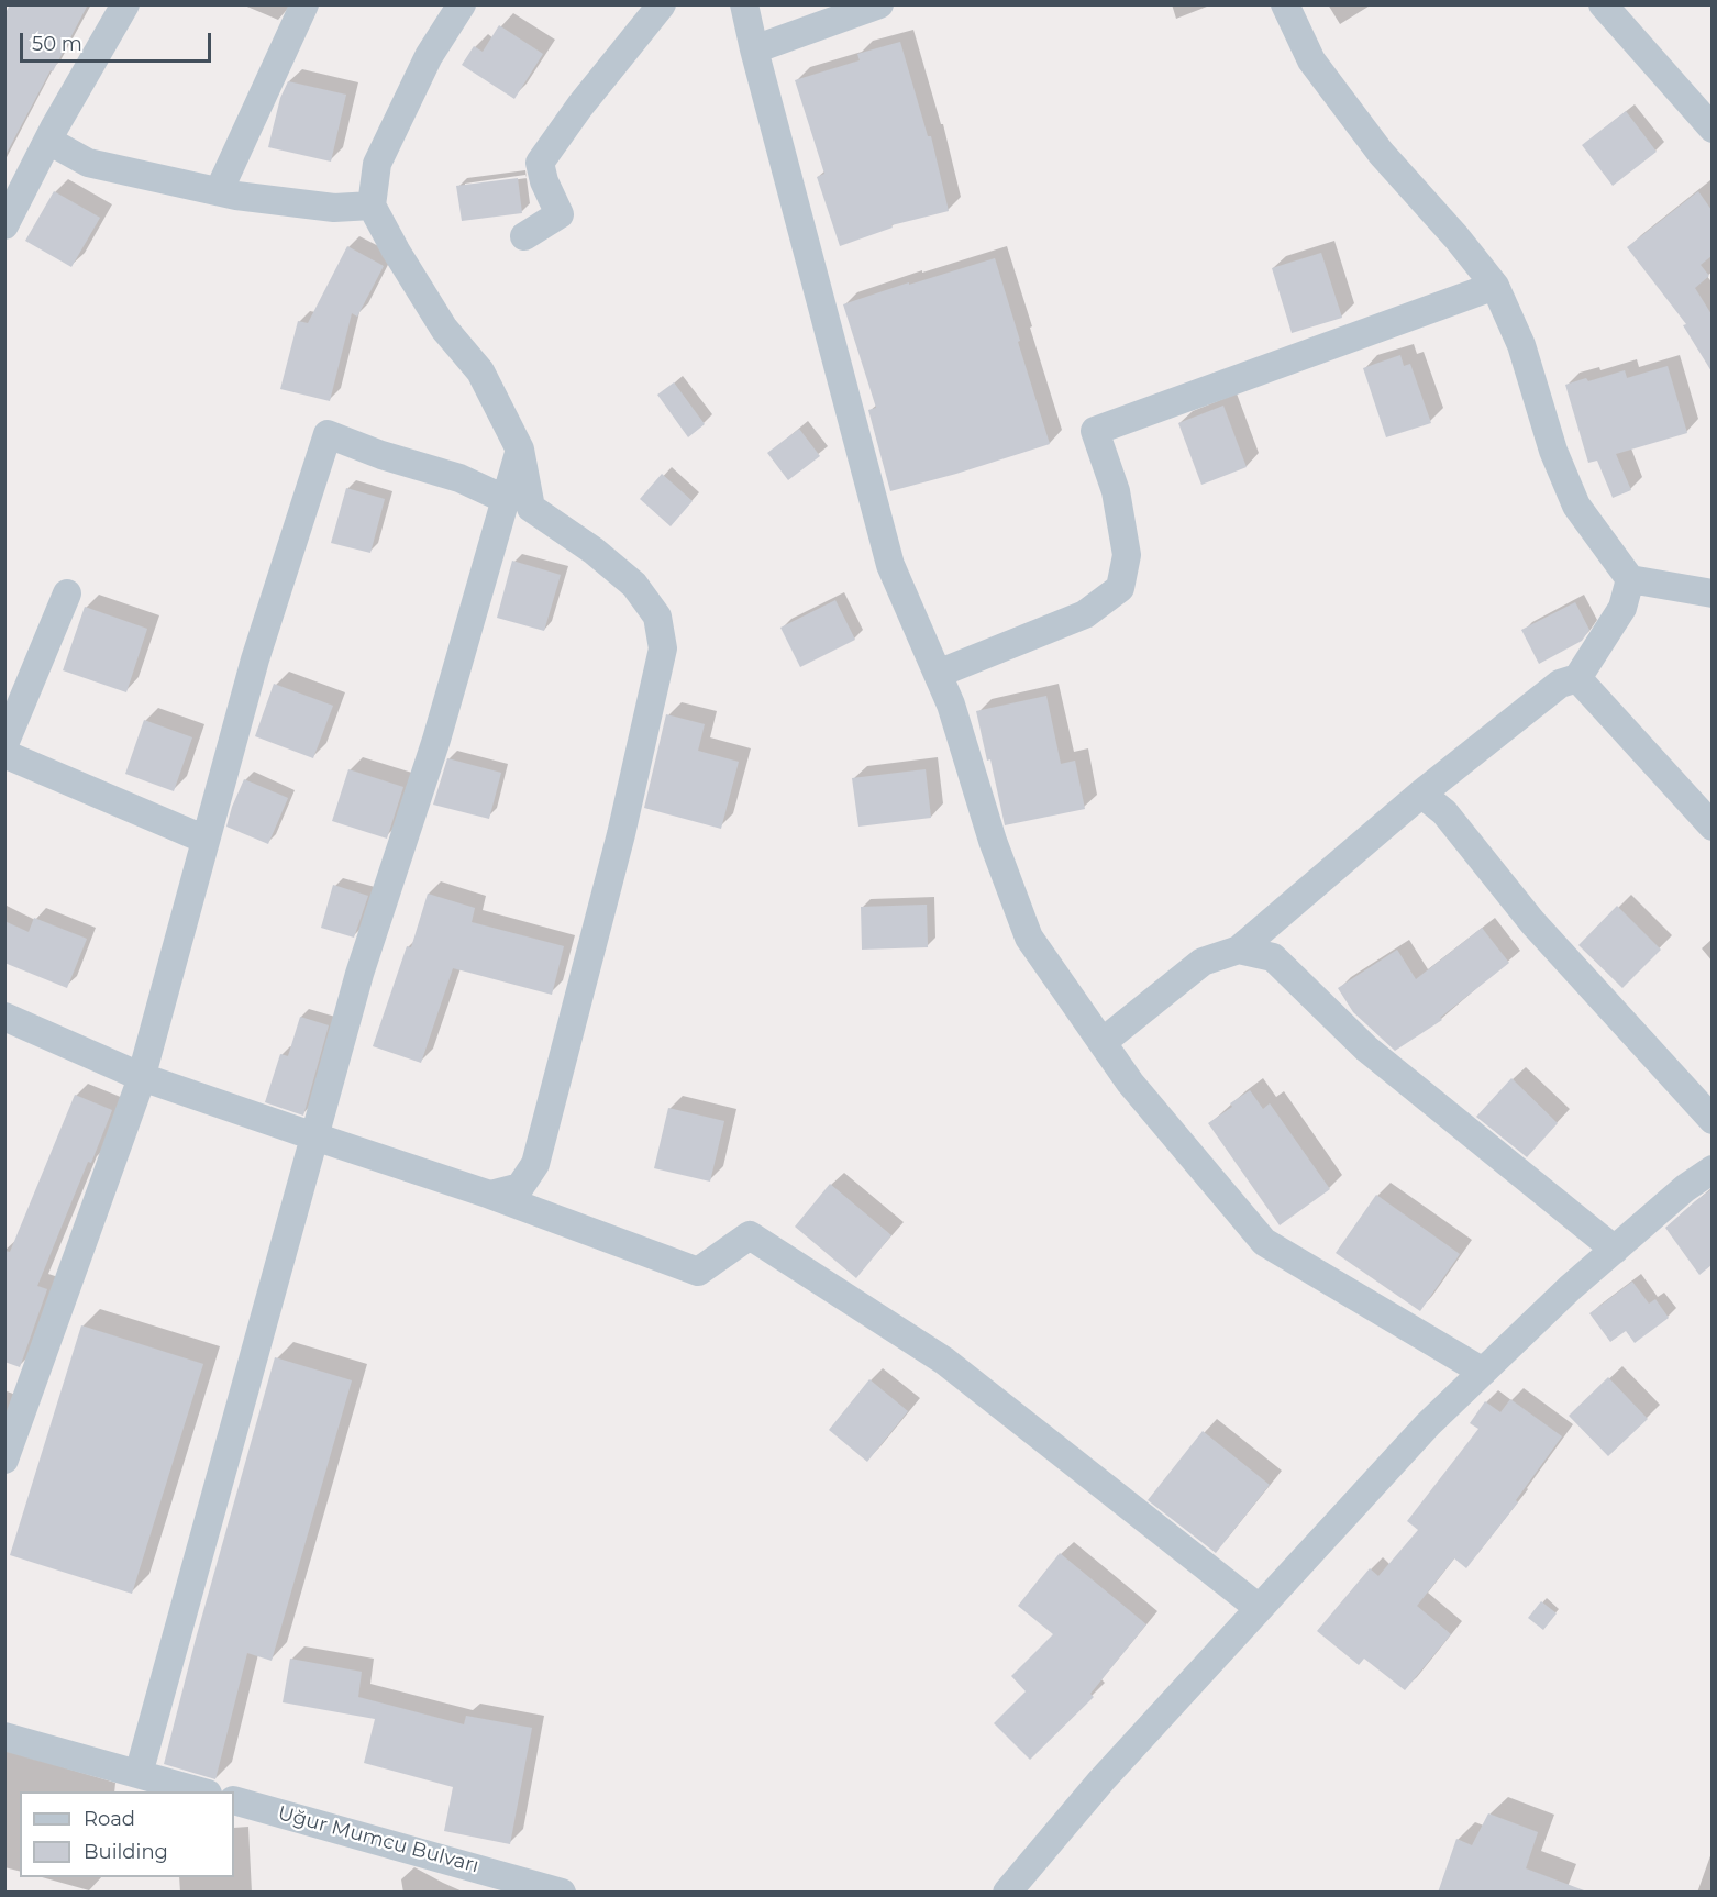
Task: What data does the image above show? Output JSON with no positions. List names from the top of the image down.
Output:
{
  "streets": {
    "street": ["Uğur Mumcu Bulvarı"]
  },
  "legend": ["Road", "Building"],
  "scale_bar": "50 m"
}
